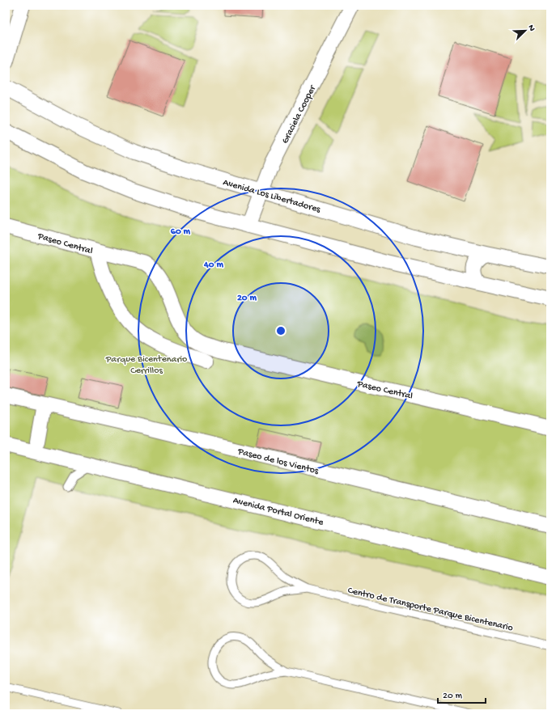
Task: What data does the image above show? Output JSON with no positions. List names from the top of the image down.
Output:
{
  "streets": {
    "street": [
      "Graciela Cooper",
      "Avenida Los Libertadores",
      "Paseo Central",
      "Paseo de los Vientos",
      "Avenida Portal Oriente"
    ],
    "lane": ["Centro de Transporte Parque Bicentenario"]
  },
  "crossings": [
    ["Graciela Cooper", "Avenida Los Libertadores"]
  ],
  "parks": ["Parque Bicentenario Cerrillos"],
  "scale_bar": "20 m",
  "north": "top right",
  "rings": ["60 m", "40 m", "20 m"]
}
